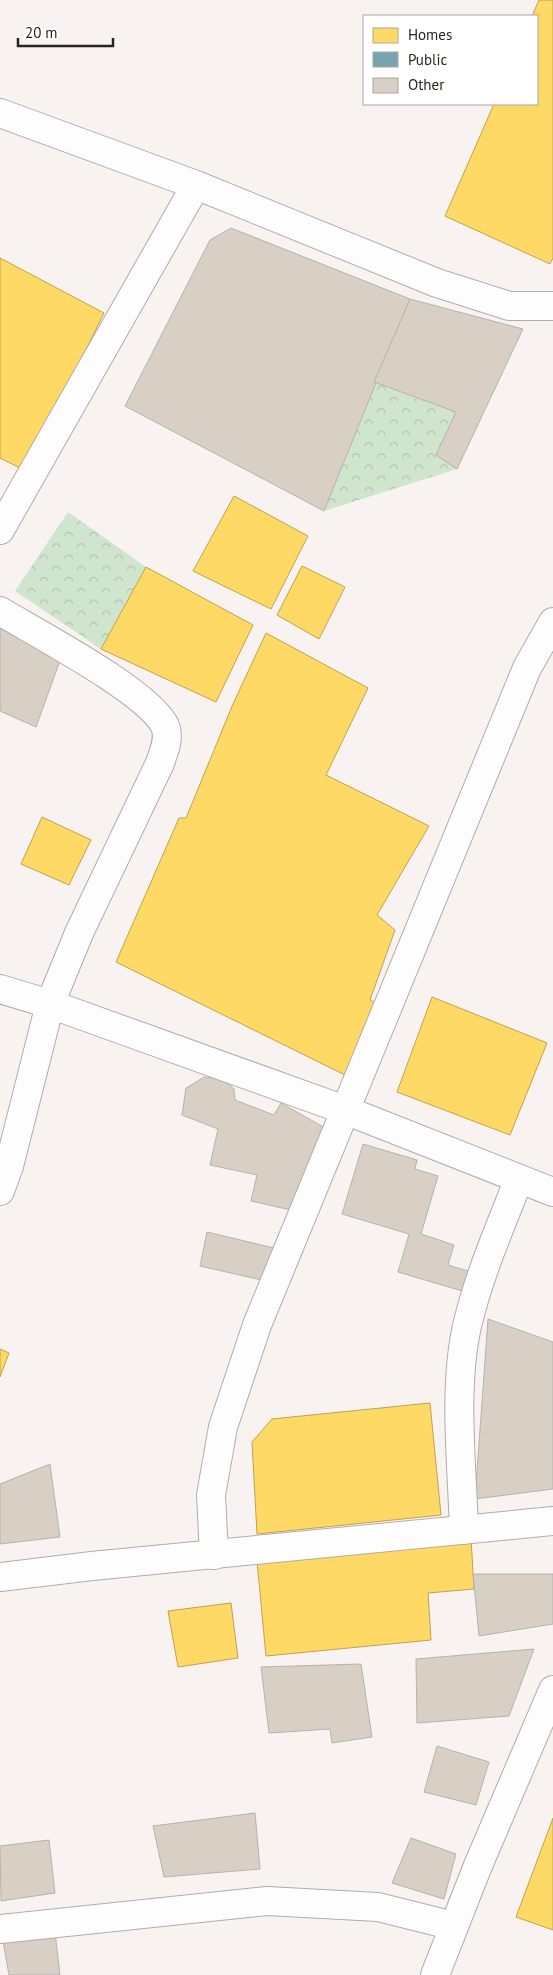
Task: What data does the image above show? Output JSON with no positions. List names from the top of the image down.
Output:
{
  "legend": ["Homes", "Public", "Other"],
  "scale_bar": "20 m"
}
